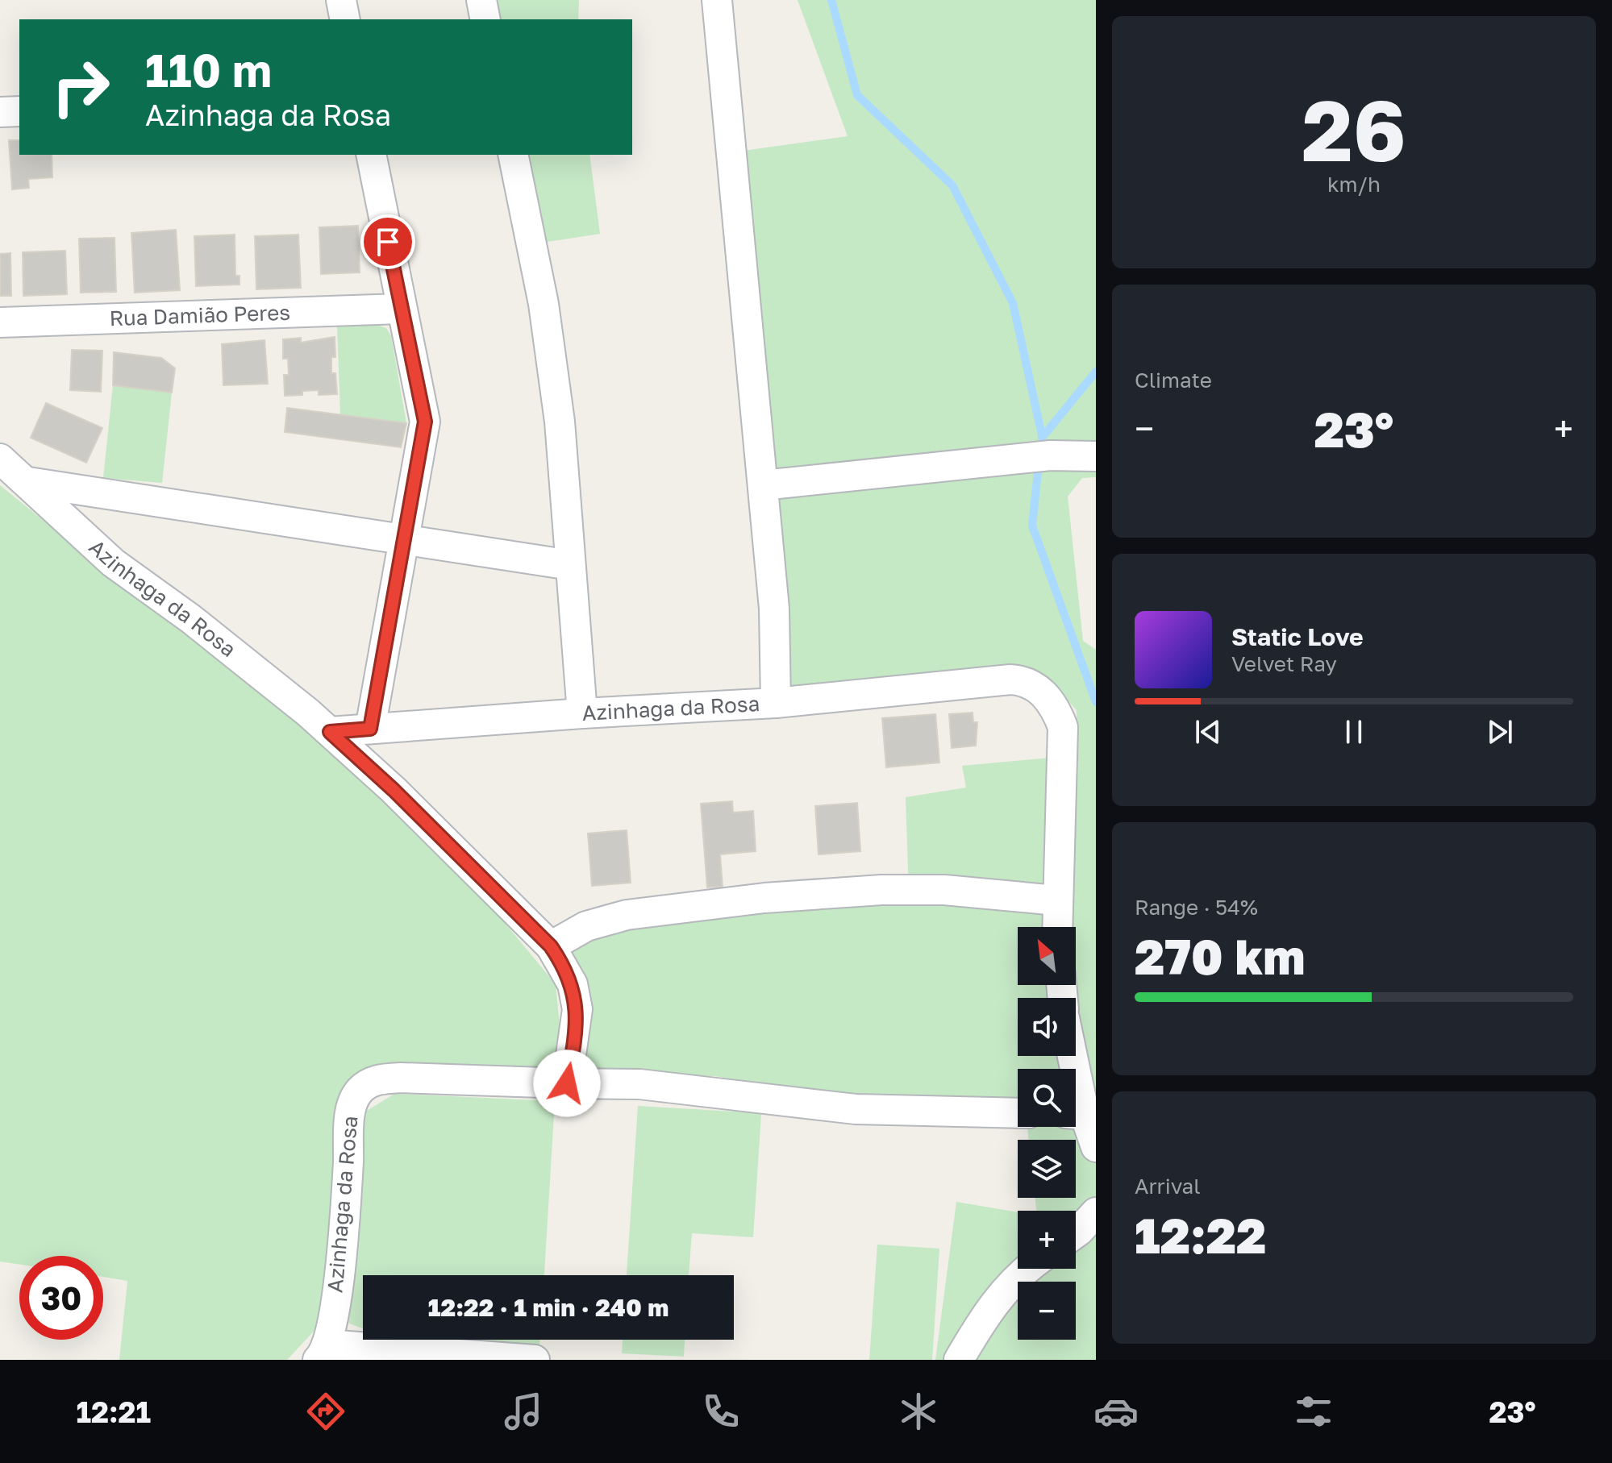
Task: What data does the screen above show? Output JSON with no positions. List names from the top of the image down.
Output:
{
  "streets": {
    "street": ["Rua Damião Peres", "Azinhaga da Rosa"]
  },
  "north": "top left",
  "page": {
    "tile": [
      ["26", "km/h"],
      "Climate",
      ["Range · 54%", "270 km"],
      ["Arrival", "12:22"]
    ],
    "turn": ["110 m", "Azinhaga da Rosa"],
    "heat": ["−", "23°", "+"],
    "song": ["Static Love", "Velvet Ray"],
    "map_buttons": ["+", "−"],
    "limit": "30",
    "trip": "12:22 · 1 min · 240 m",
    "tabs": ["12:21", "23°"]
  }
}
